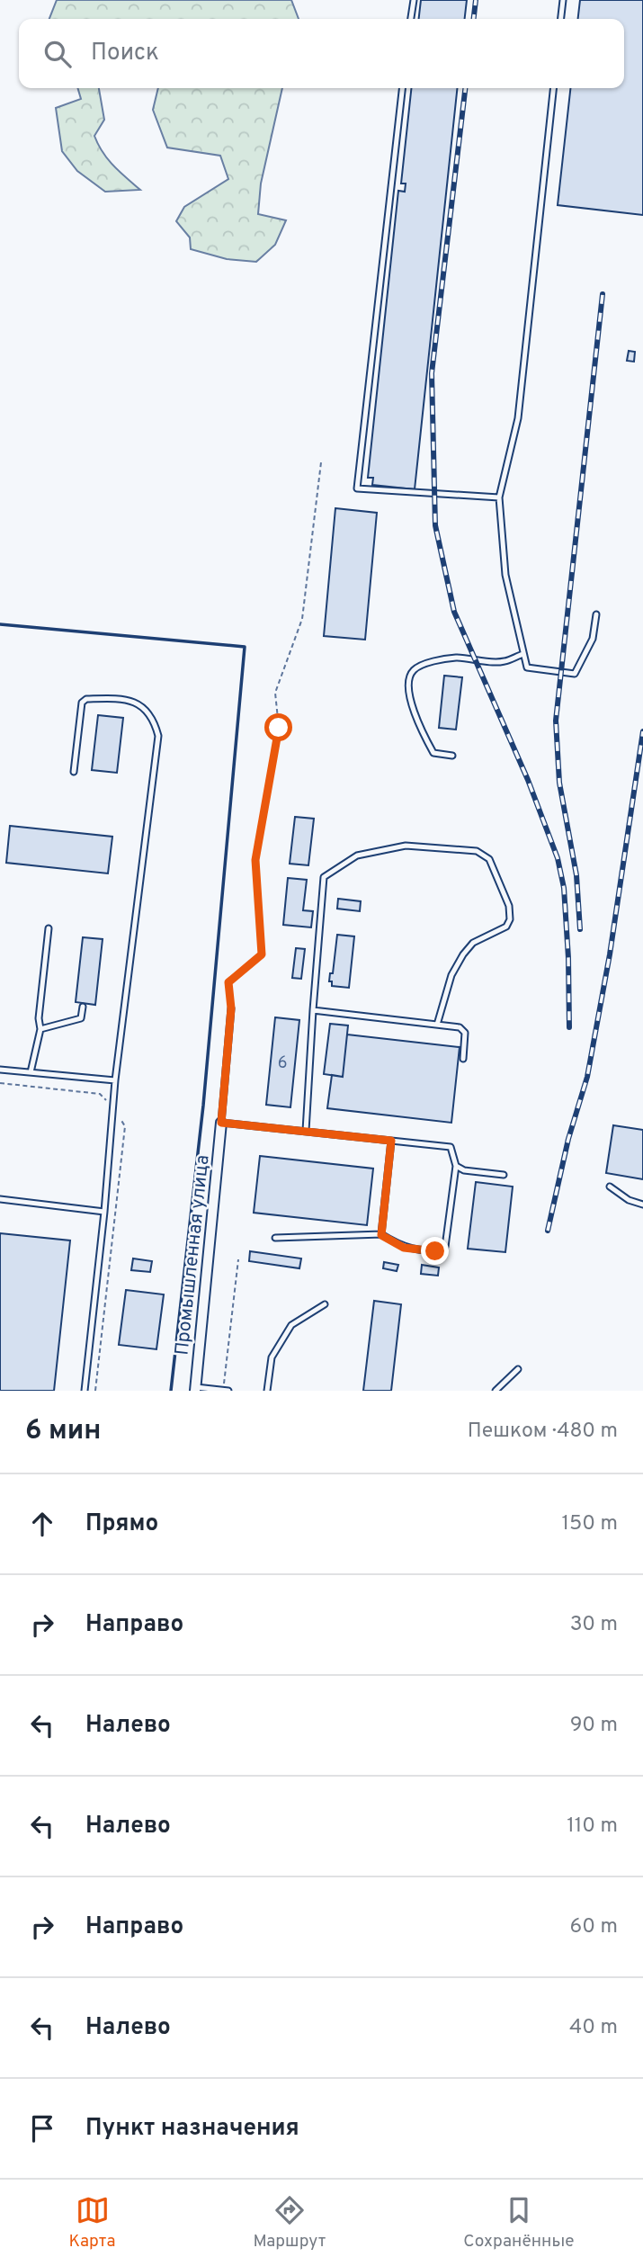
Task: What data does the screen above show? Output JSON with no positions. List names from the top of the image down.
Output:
{
  "streets": {
    "street": ["Промышленная улица"]
  },
  "house_numbers": ["6"],
  "page": {
    "search": "Поиск",
    "heading": ["6 мин", "Пешком · 480 m"],
    "list": [
      ["Прямо", "150 m"],
      ["Направо", "30 m"],
      ["Налево", "90 m"],
      ["Налево", "110 m"],
      ["Направо", "60 m"],
      ["Налево", "40 m"],
      "Пункт назначения"
    ],
    "nav": ["Карта", "Маршрут", "Сохранённые"]
  }
}
